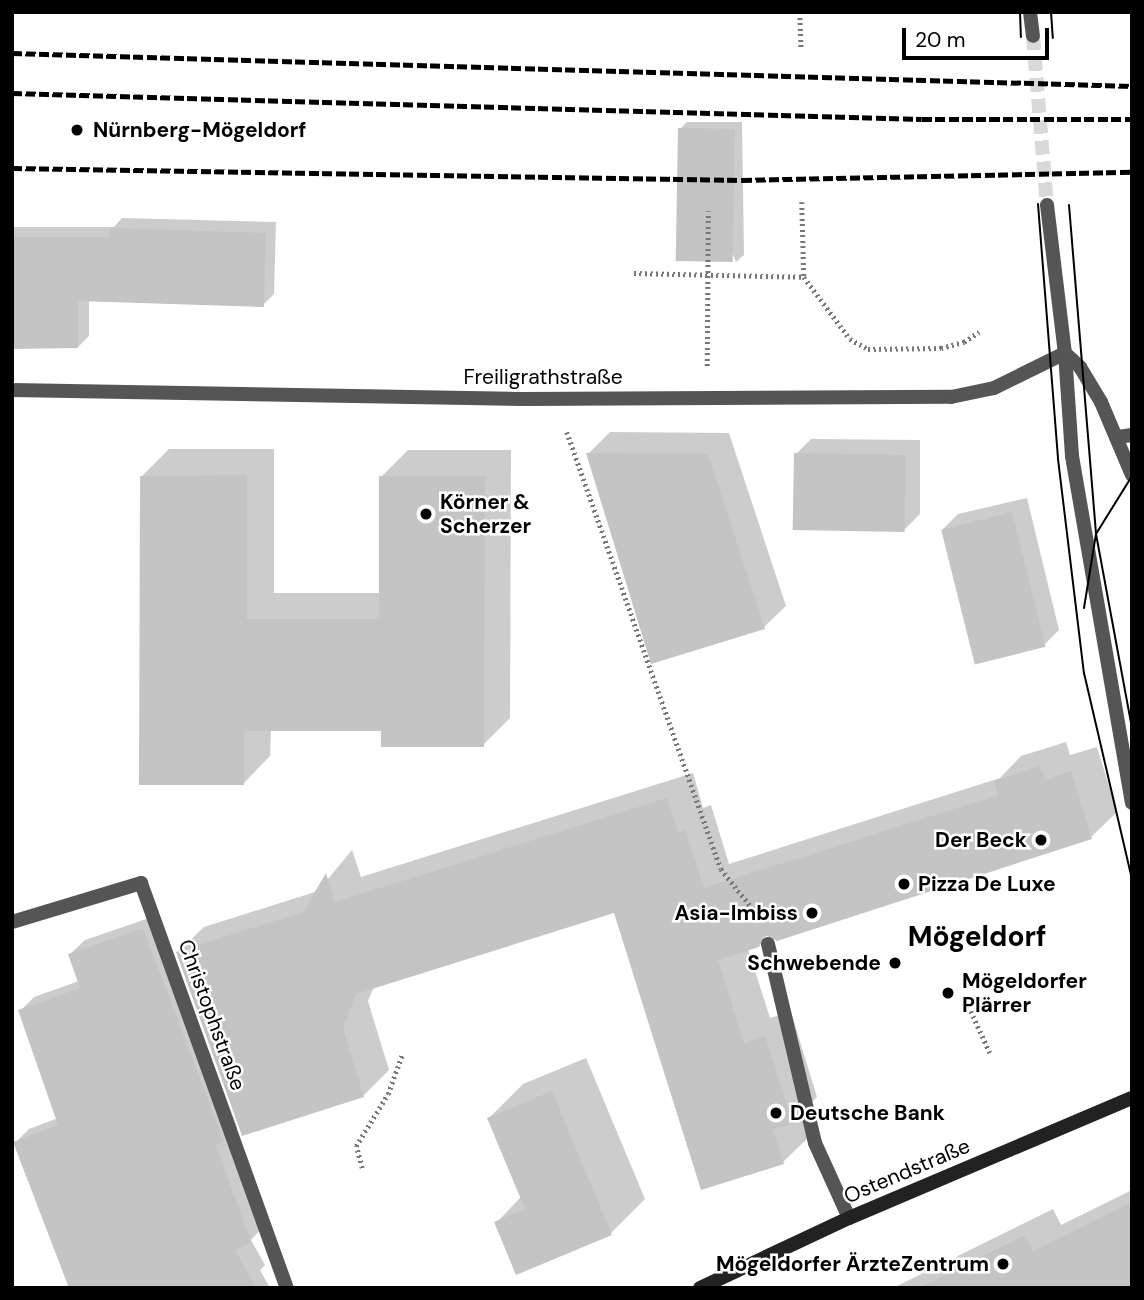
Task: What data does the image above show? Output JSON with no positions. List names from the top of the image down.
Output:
{
  "streets": {
    "main road": ["Ostendstraße"],
    "street": ["Freiligrathstraße", "Christophstraße"]
  },
  "districts": ["Mögeldorf"],
  "places": [
    "Nürnberg-Mögeldorf",
    "Körner & Scherzer",
    "Der Beck",
    "Pizza De Luxe",
    "Asia-Imbiss",
    "Schwebende",
    "Mögeldorfer Plärrer",
    "Deutsche Bank",
    "Mögeldorfer ÄrzteZentrum"
  ],
  "scale_bar": "20 m"
}
